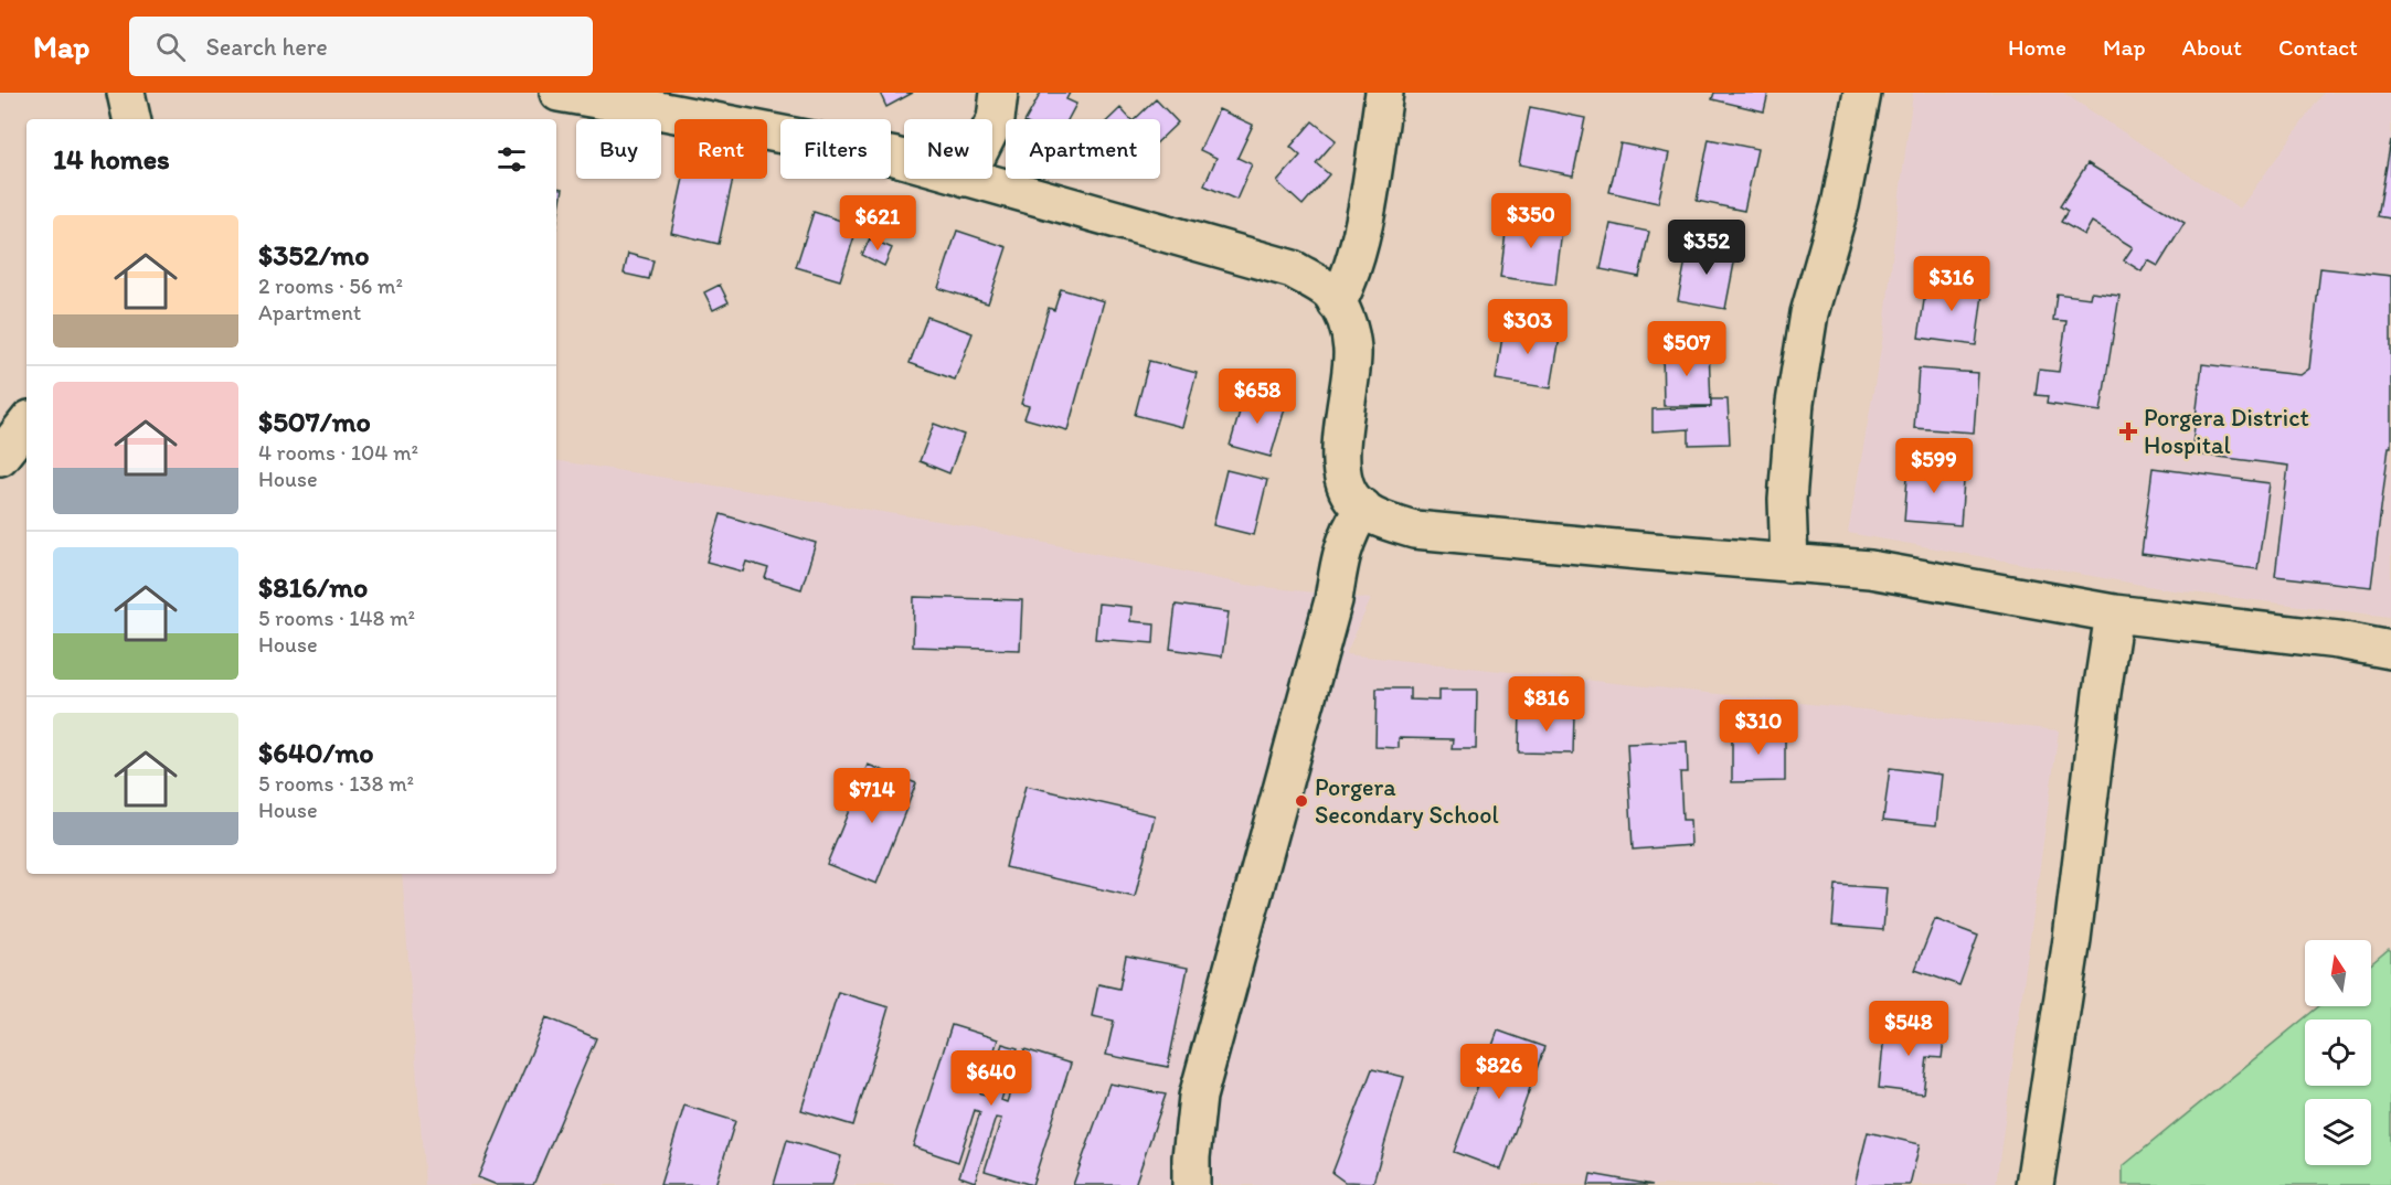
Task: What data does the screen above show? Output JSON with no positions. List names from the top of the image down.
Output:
{
  "places": {
    "health": ["Porgera District Hospital"],
    "other": ["Porgera Secondary School"]
  },
  "north": "top",
  "page": {
    "header": "Map",
    "search": "Search here",
    "nav": [
      "Home",
      "Map",
      "About",
      "Contact"
    ],
    "chip": [
      "Buy",
      "Rent",
      "Filters",
      "New",
      "Apartment"
    ],
    "heading": "14 homes",
    "price": [
      "$350",
      "$621",
      "$352",
      "$316",
      "$303",
      "$507",
      "$658",
      "$599",
      "$816",
      "$310",
      "$714",
      "$548",
      "$826",
      "$640"
    ],
    "list": [
      {
        "name": "$352/mo",
        "note": "2 rooms · 56 m² · Apartment"
      },
      {
        "name": "$507/mo",
        "note": "4 rooms · 104 m² · House"
      },
      {
        "name": "$816/mo",
        "note": "5 rooms · 148 m² · House"
      },
      {
        "name": "$640/mo",
        "note": "5 rooms · 138 m² · House"
      }
    ]
  }
}
